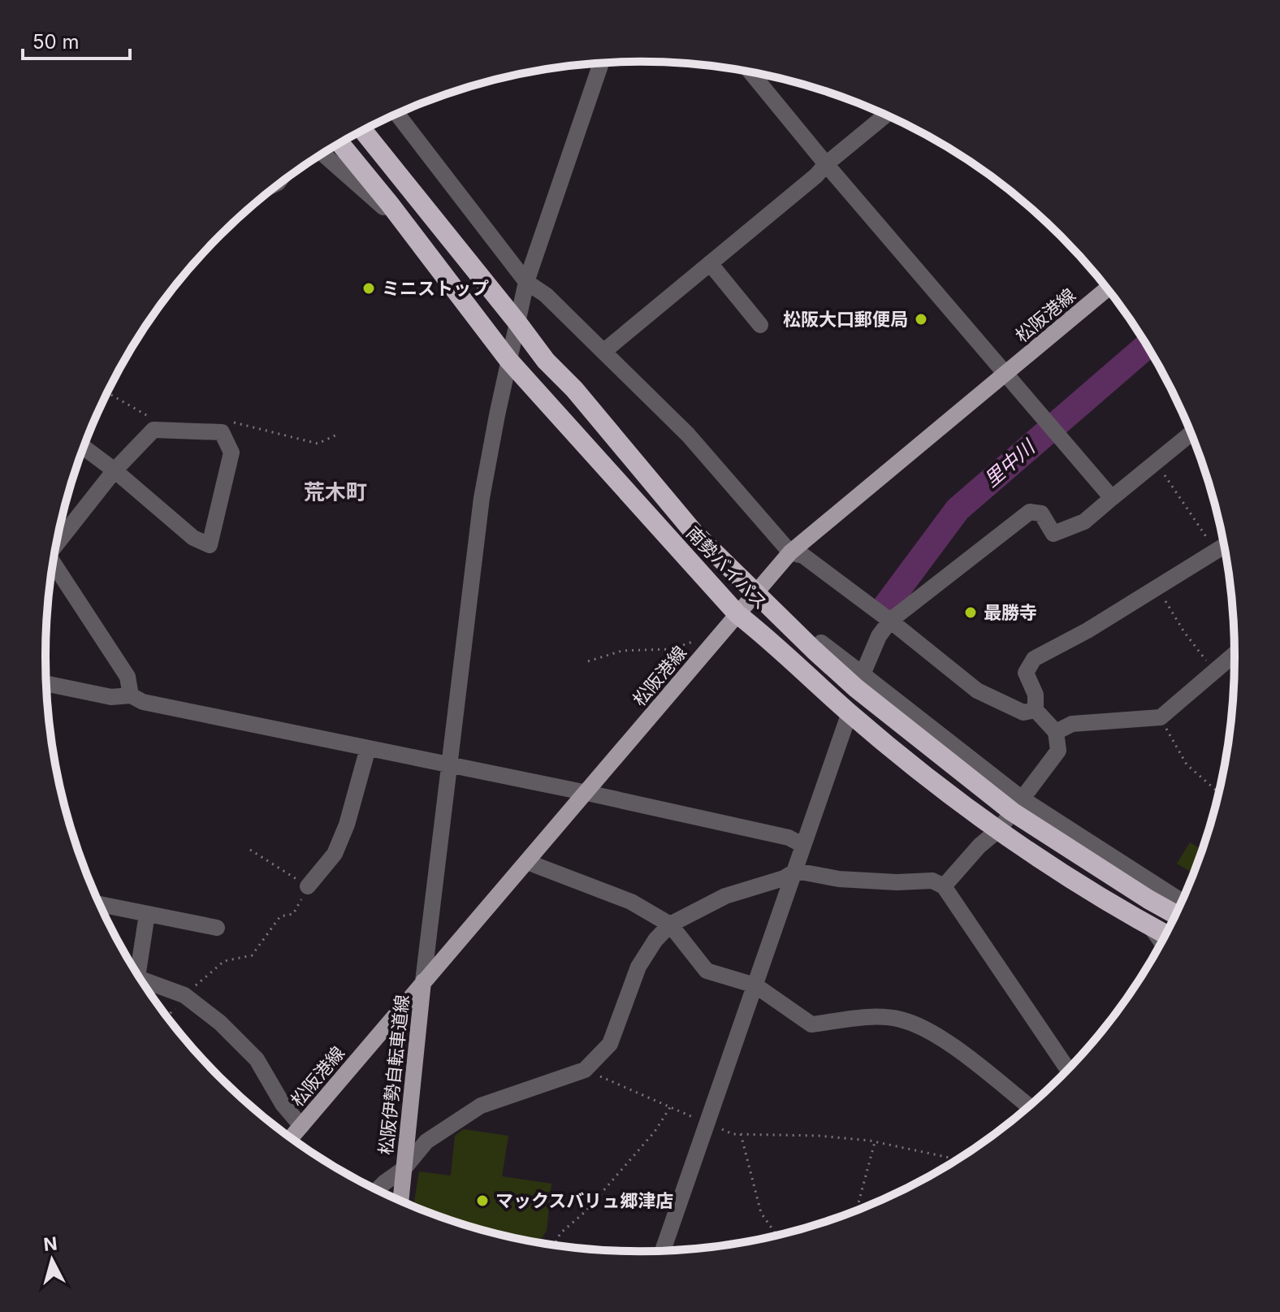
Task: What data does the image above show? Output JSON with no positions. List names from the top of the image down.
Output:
{
  "streets": {
    "highway": ["南勢バイパス"],
    "main road": ["松阪港線", "松阪伊勢自転車道線"]
  },
  "crossings": [
    ["松阪港線", "南勢バイパス"],
    ["松阪港線", "松阪伊勢自転車道線"]
  ],
  "districts": ["荒木町"],
  "water": ["里中川"],
  "places": [
    "ミニストップ",
    "松阪大口郵便局",
    "最勝寺",
    "マックスバリュ郷津店"
  ],
  "scale_bar": "50 m",
  "north": "top"
}
